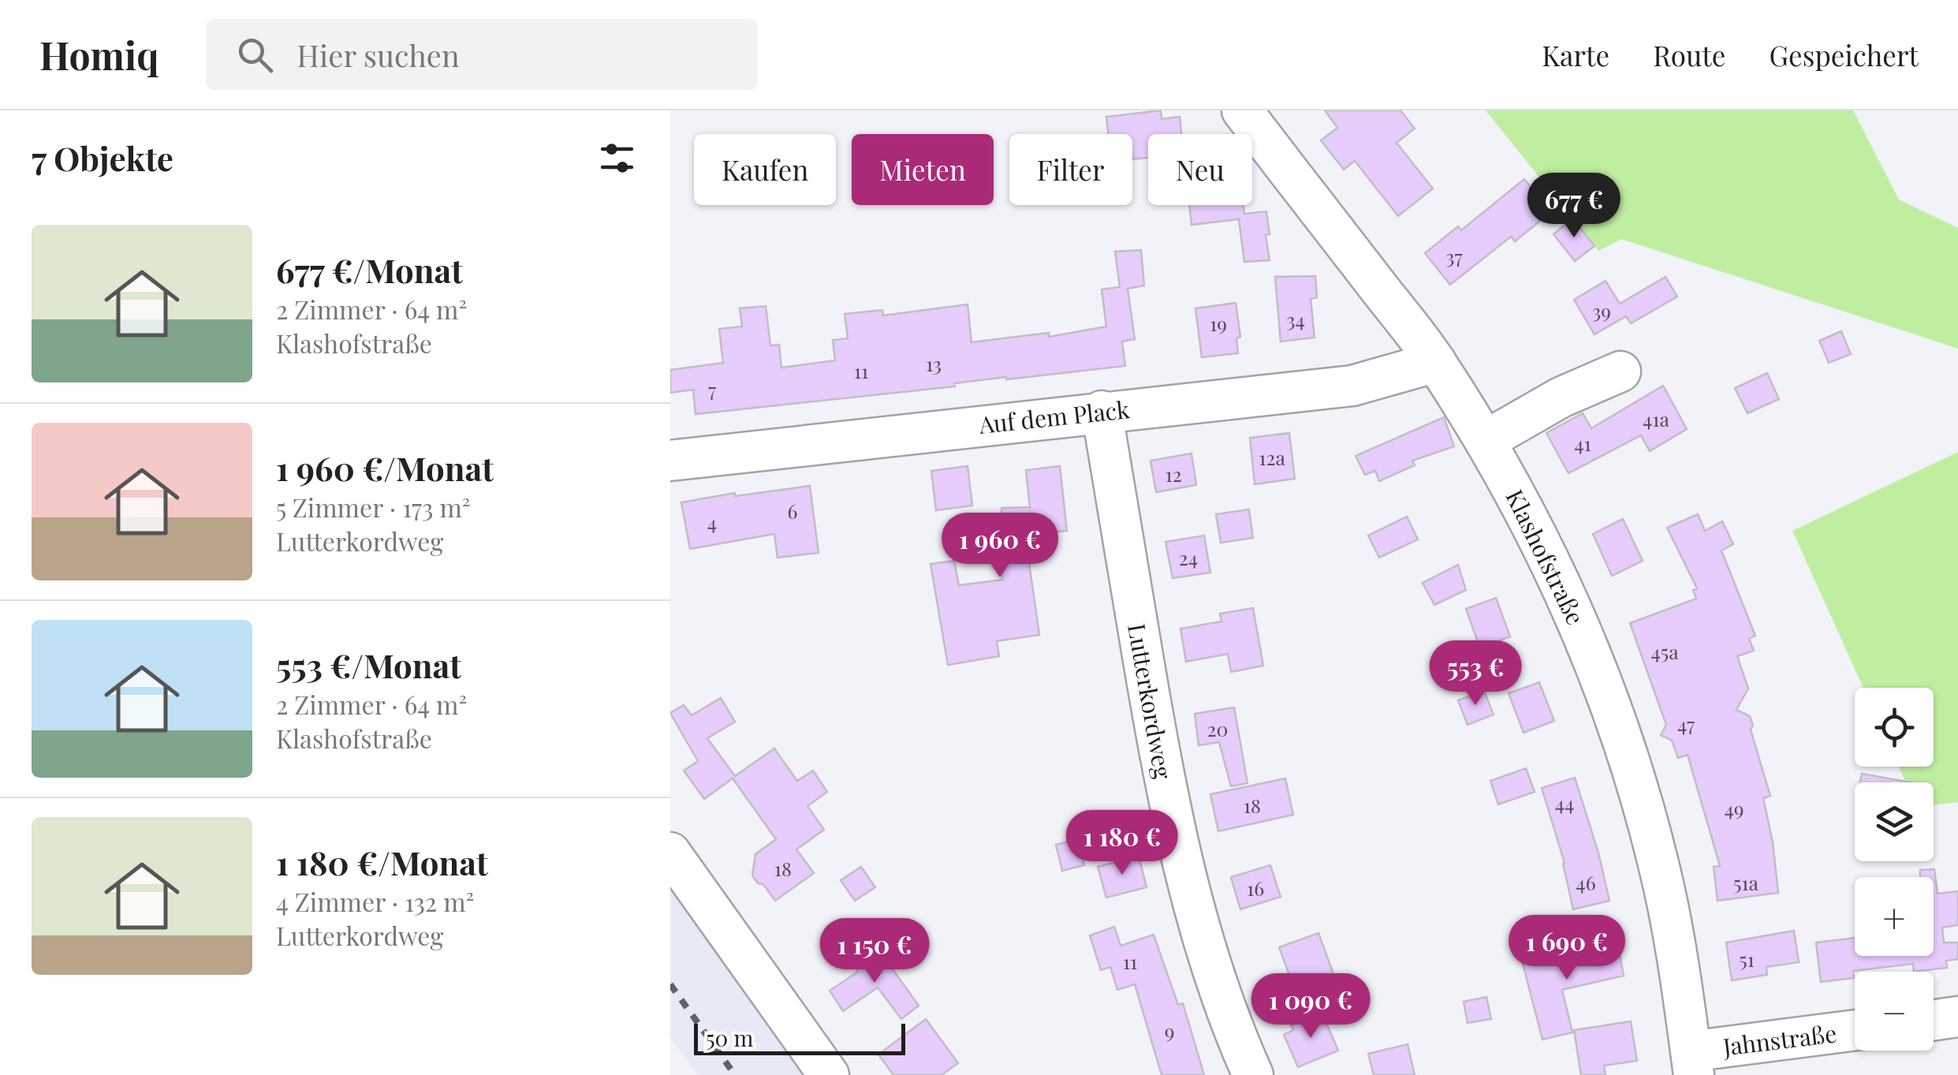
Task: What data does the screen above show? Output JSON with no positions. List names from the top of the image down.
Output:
{
  "streets": {
    "street": [
      "Auf dem Plack",
      "Klashofstraße",
      "Lutterkordweg",
      "Jahnstraße"
    ]
  },
  "crossings": [
    ["Auf dem Plack", "Klashofstraße"],
    ["Auf dem Plack", "Lutterkordweg"],
    ["Klashofstraße", "Jahnstraße"]
  ],
  "house_numbers": [
    "37",
    "39",
    "34",
    "19",
    "13",
    "11",
    "7",
    "41a",
    "41",
    "12a",
    "12",
    "6",
    "4",
    "24",
    "45a",
    "47",
    "20",
    "44",
    "18",
    "49",
    "18",
    "46",
    "51a",
    "16",
    "51",
    "11",
    "9"
  ],
  "scale_bar": "50 m",
  "page": {
    "header": "Homiq",
    "search": "Hier suchen",
    "nav": ["Karte", "Route", "Gespeichert"],
    "heading": "7 Objekte",
    "chip": [
      "Kaufen",
      "Mieten",
      "Filter",
      "Neu"
    ],
    "price": [
      "677 €",
      "1 960 €",
      "553 €",
      "1 180 €",
      "1 690 €",
      "1 150 €",
      "1 090 €"
    ],
    "list": [
      {
        "name": "677 €/Monat",
        "note": "2 Zimmer · 64 m² · Klashofstraße"
      },
      {
        "name": "1 960 €/Monat",
        "note": "5 Zimmer · 173 m² · Lutterkordweg"
      },
      {
        "name": "553 €/Monat",
        "note": "2 Zimmer · 64 m² · Klashofstraße"
      },
      {
        "name": "1 180 €/Monat",
        "note": "4 Zimmer · 132 m² · Lutterkordweg"
      }
    ],
    "map_buttons": ["+", "−"],
    "scale": "50 m"
  }
}
